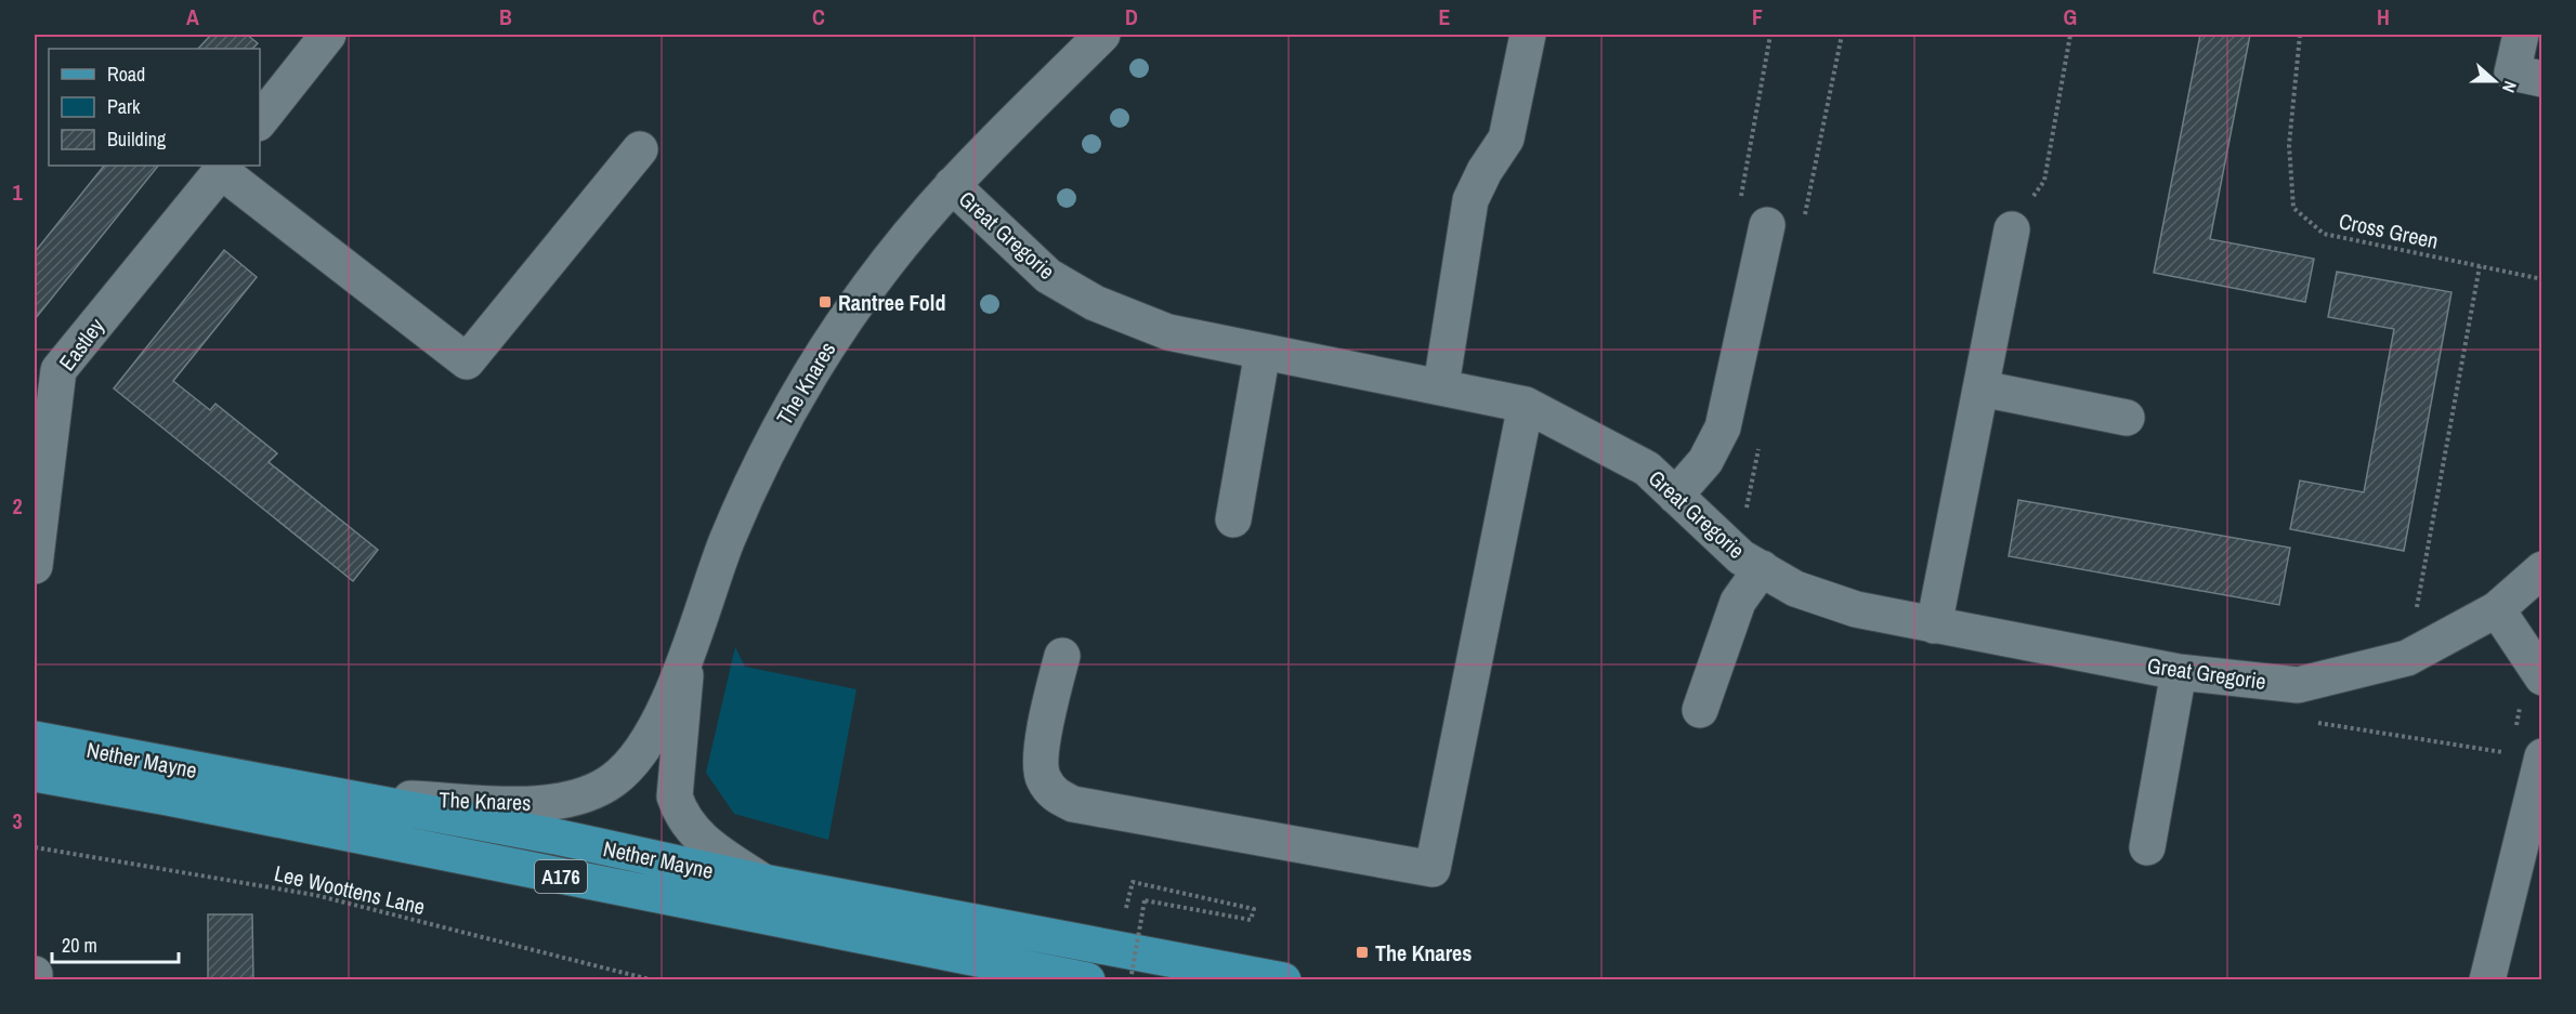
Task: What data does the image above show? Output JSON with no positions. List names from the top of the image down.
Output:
{
  "streets": {
    "main road": ["Nether Mayne", "A176"],
    "street": ["Great Gregorie", "Eastley", "The Knares"],
    "path": ["Cross Green", "Lee Woottens Lane"]
  },
  "crossings": [
    ["Great Gregorie", "The Knares"],
    ["The Knares", "Nether Mayne"]
  ],
  "places": {
    "transit": ["Rantree Fold", "The Knares"]
  },
  "legend": ["Road", "Park", "Building"],
  "scale_bar": "20 m",
  "north": "right",
  "grid": {
    "columns": [
      "A",
      "B",
      "C",
      "D",
      "E",
      "F",
      "G",
      "H"
    ],
    "rows": ["1", "2", "3"]
  }
}
